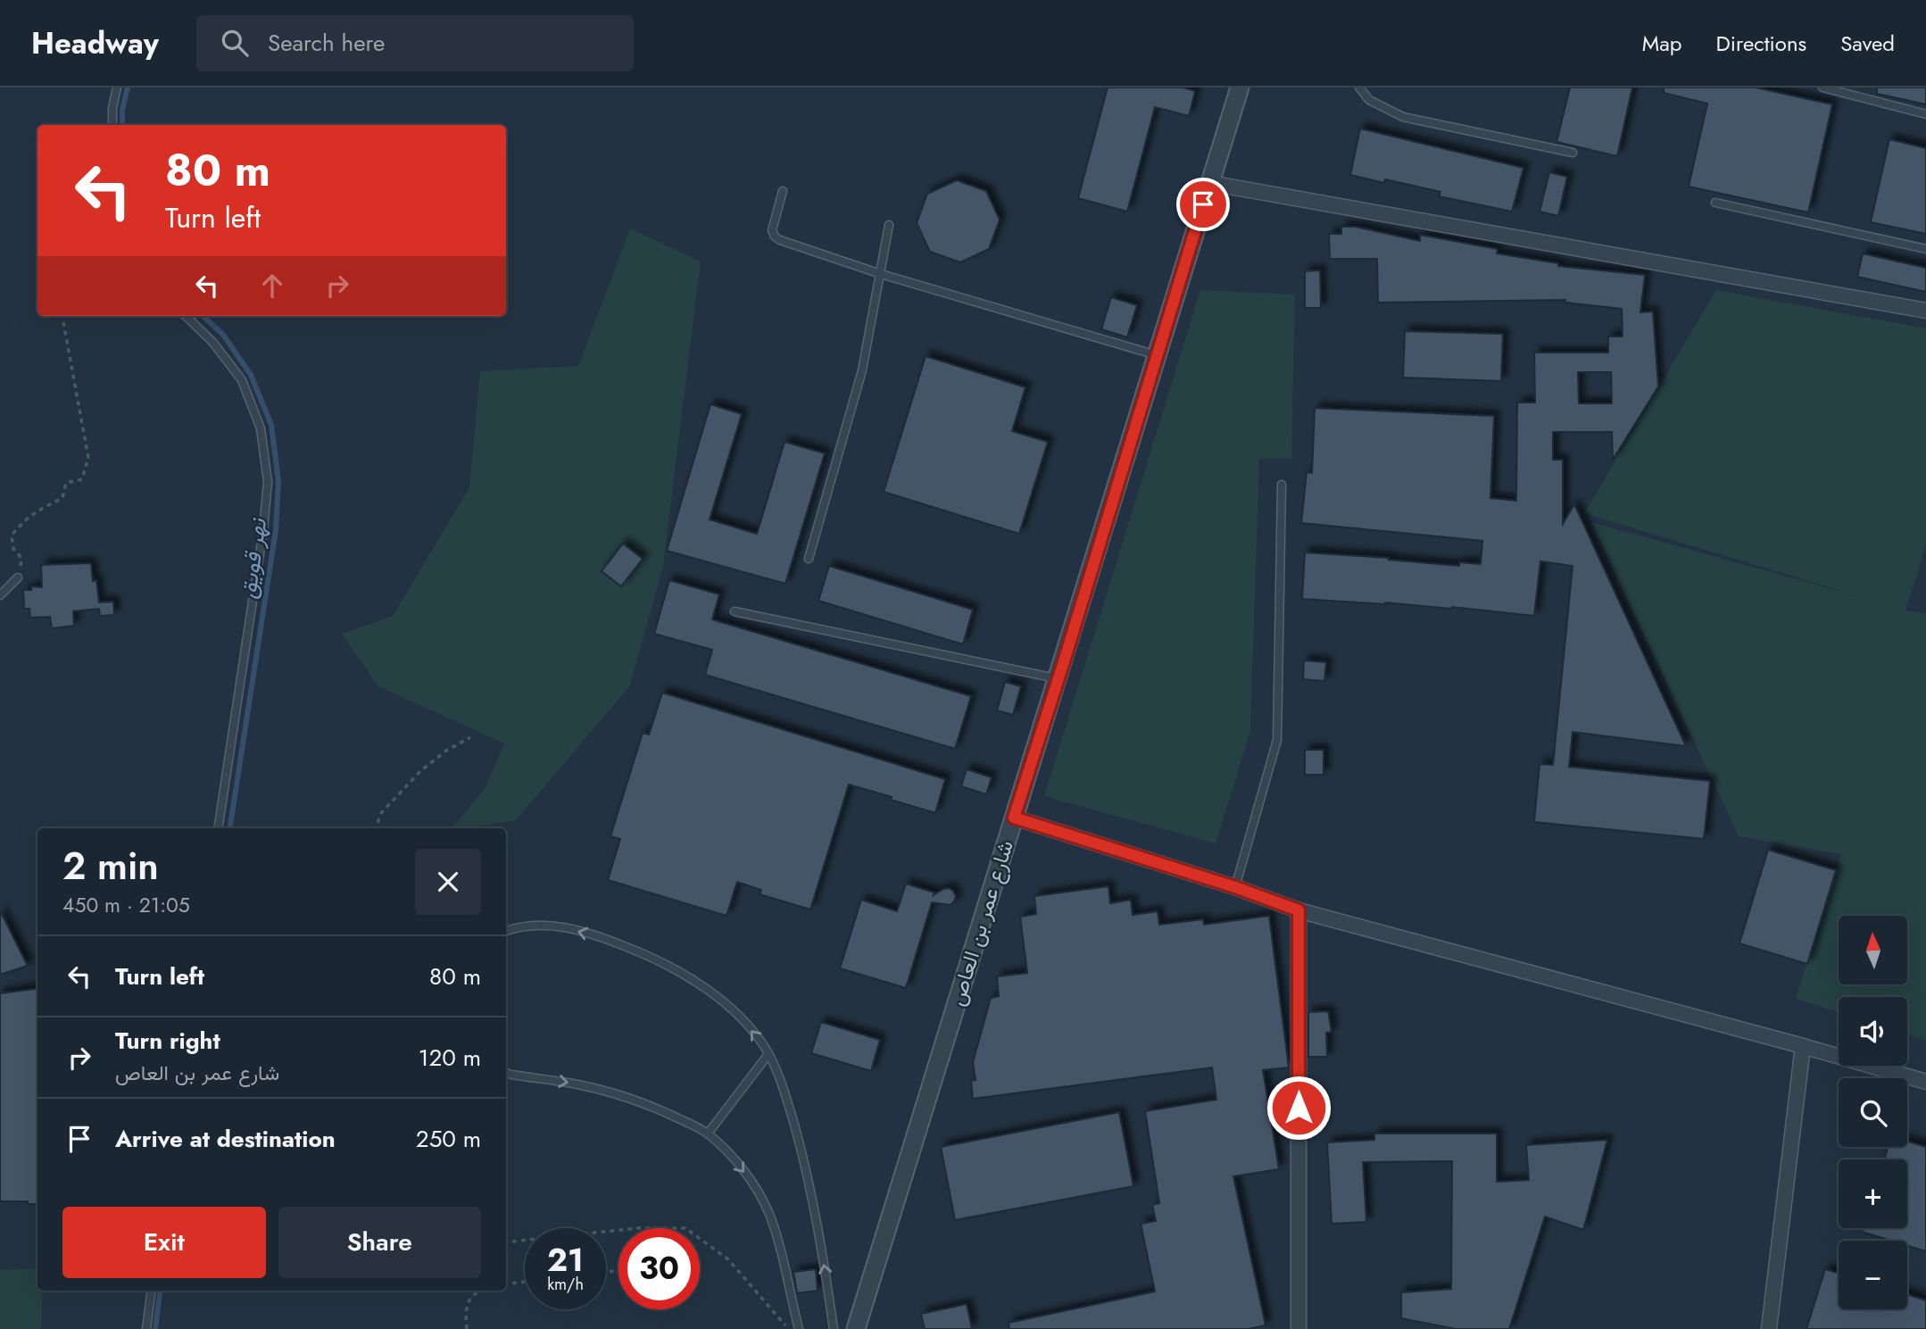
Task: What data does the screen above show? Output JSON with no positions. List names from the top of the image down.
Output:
{
  "streets": {
    "street": ["شارع عمر بن العاص"]
  },
  "water": ["نهر قويق"],
  "north": "top",
  "page": {
    "header": "Headway",
    "search": "Search here",
    "nav": ["Map", "Directions", "Saved"],
    "turn": ["80 m", "Turn left"],
    "heading": ["2 min", "450 m · 21:05"],
    "map_buttons": ["+", "−"],
    "list": [
      {
        "name": "Turn left",
        "value": "80 m"
      },
      {
        "name": "Turn right",
        "note": "شارع عمر بن العاص",
        "value": "120 m"
      },
      {
        "name": "Arrive at destination",
        "value": "250 m"
      }
    ],
    "buttons": ["Exit", "Share"],
    "speed": "21 km/h",
    "limit": "30"
  }
}
